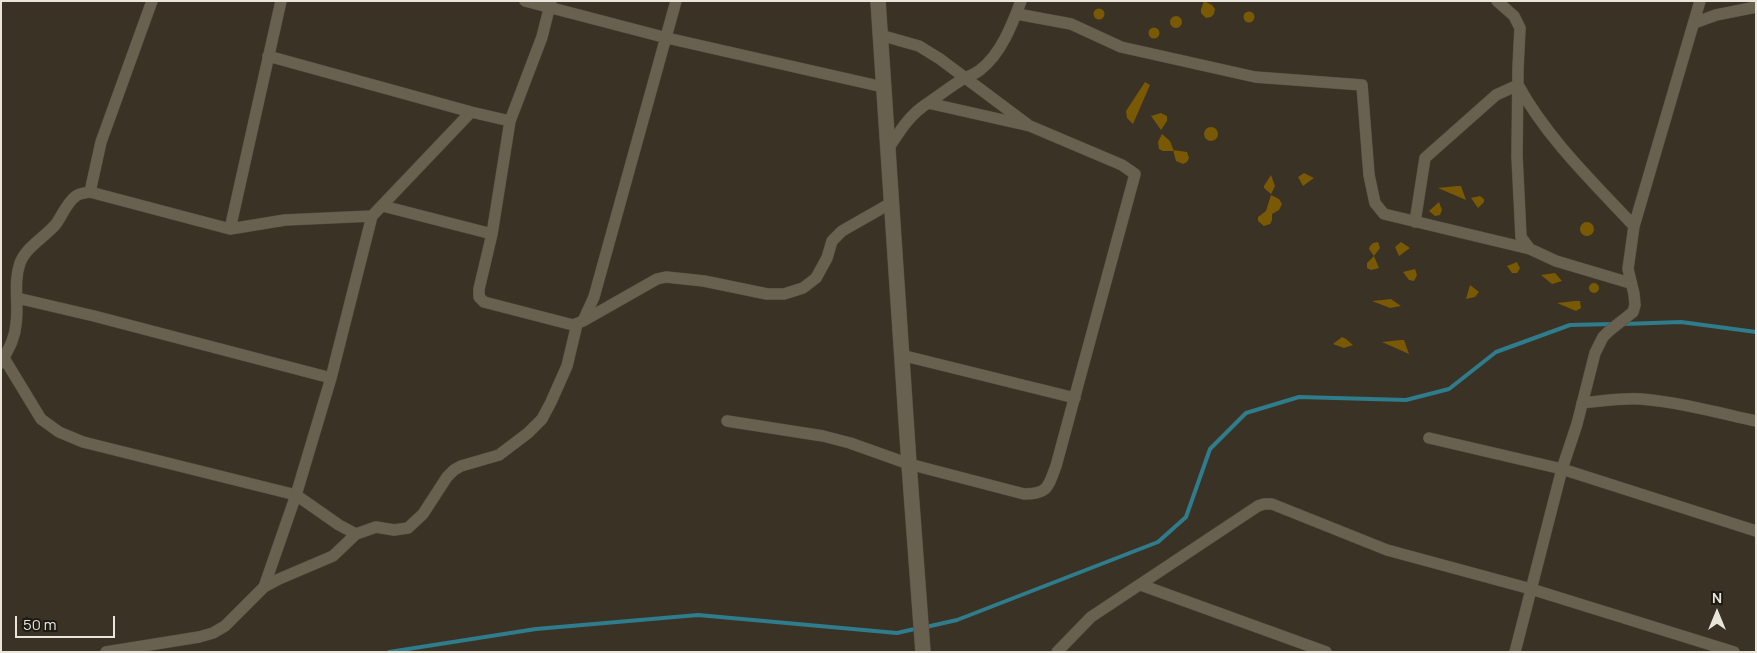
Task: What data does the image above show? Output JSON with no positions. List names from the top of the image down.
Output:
{
  "scale_bar": "50 m",
  "north": "top"
}
